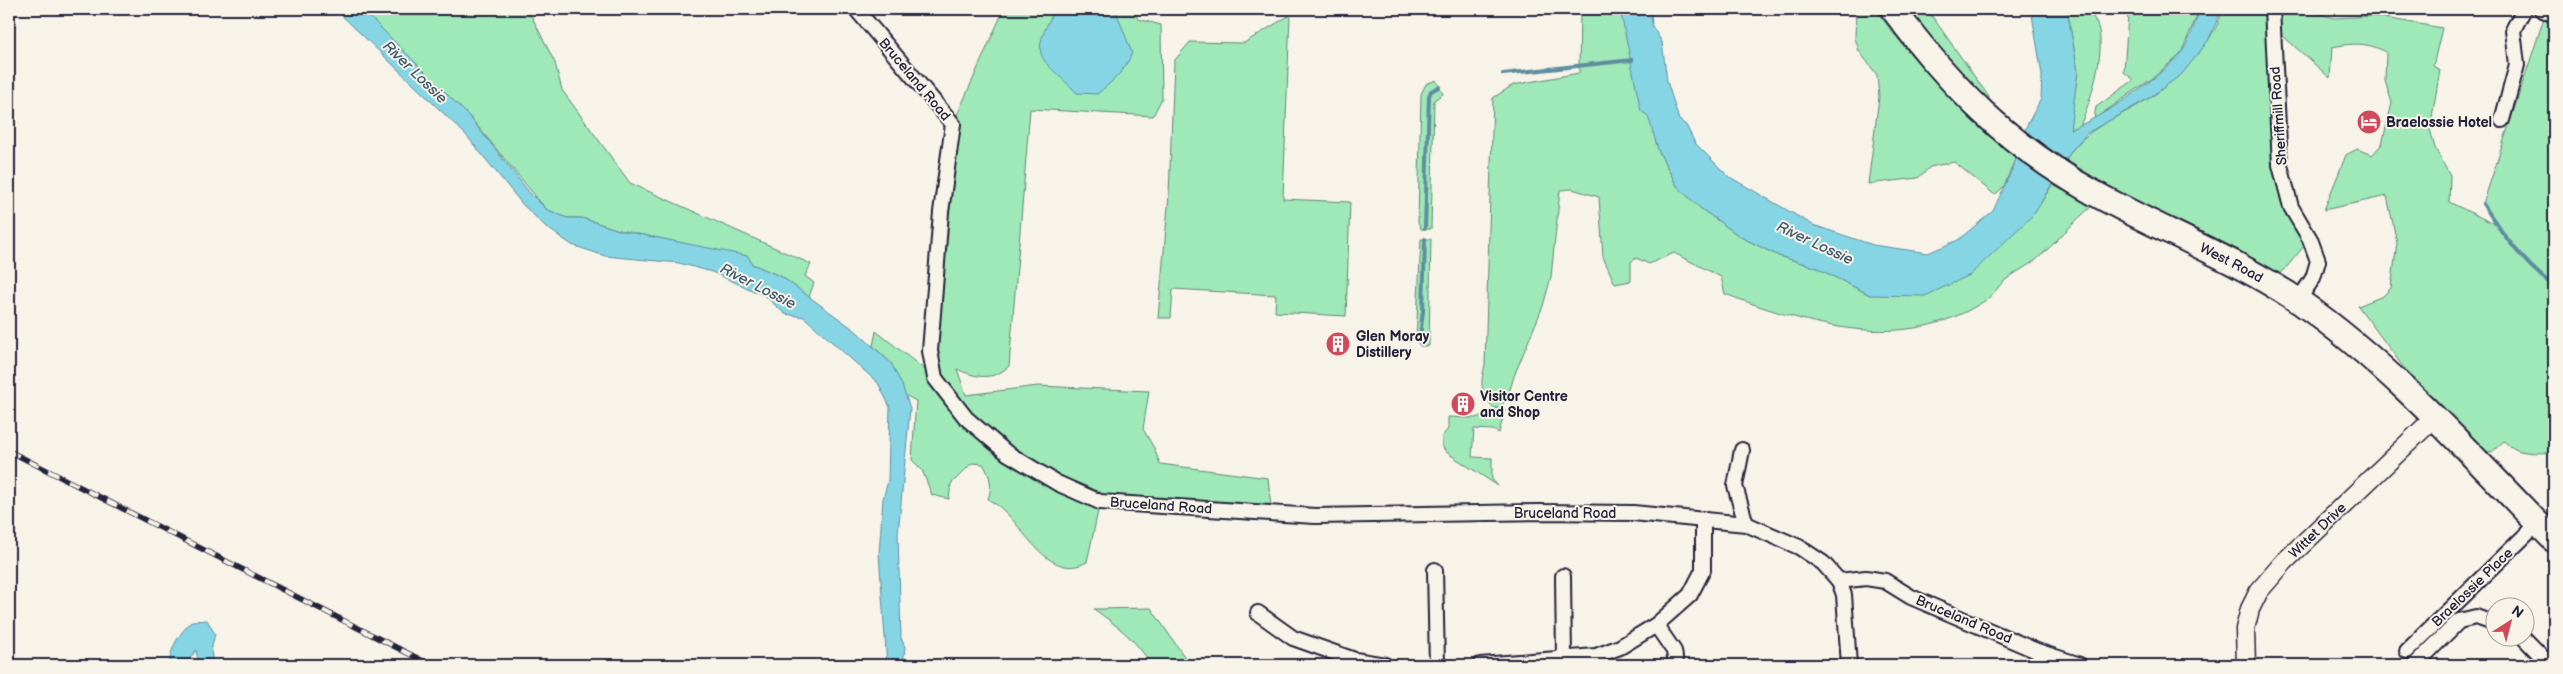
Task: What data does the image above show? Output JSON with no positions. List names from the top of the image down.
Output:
{
  "streets": {
    "highway": ["West Road"],
    "street": [
      "Bruceland Road",
      "Sheriffmill Road",
      "Wittet Drive",
      "Braelossie Place"
    ]
  },
  "crossings": [
    ["Sheriffmill Road", "West Road"],
    ["West Road", "Wittet Drive"],
    ["West Road", "Braelossie Place"]
  ],
  "water": ["River Lossie"],
  "places": {
    "hotel": ["Braelossie Hotel"],
    "building": ["Glen Moray Distillery", "Visitor Centre and Shop"]
  },
  "north": "top right"
}
